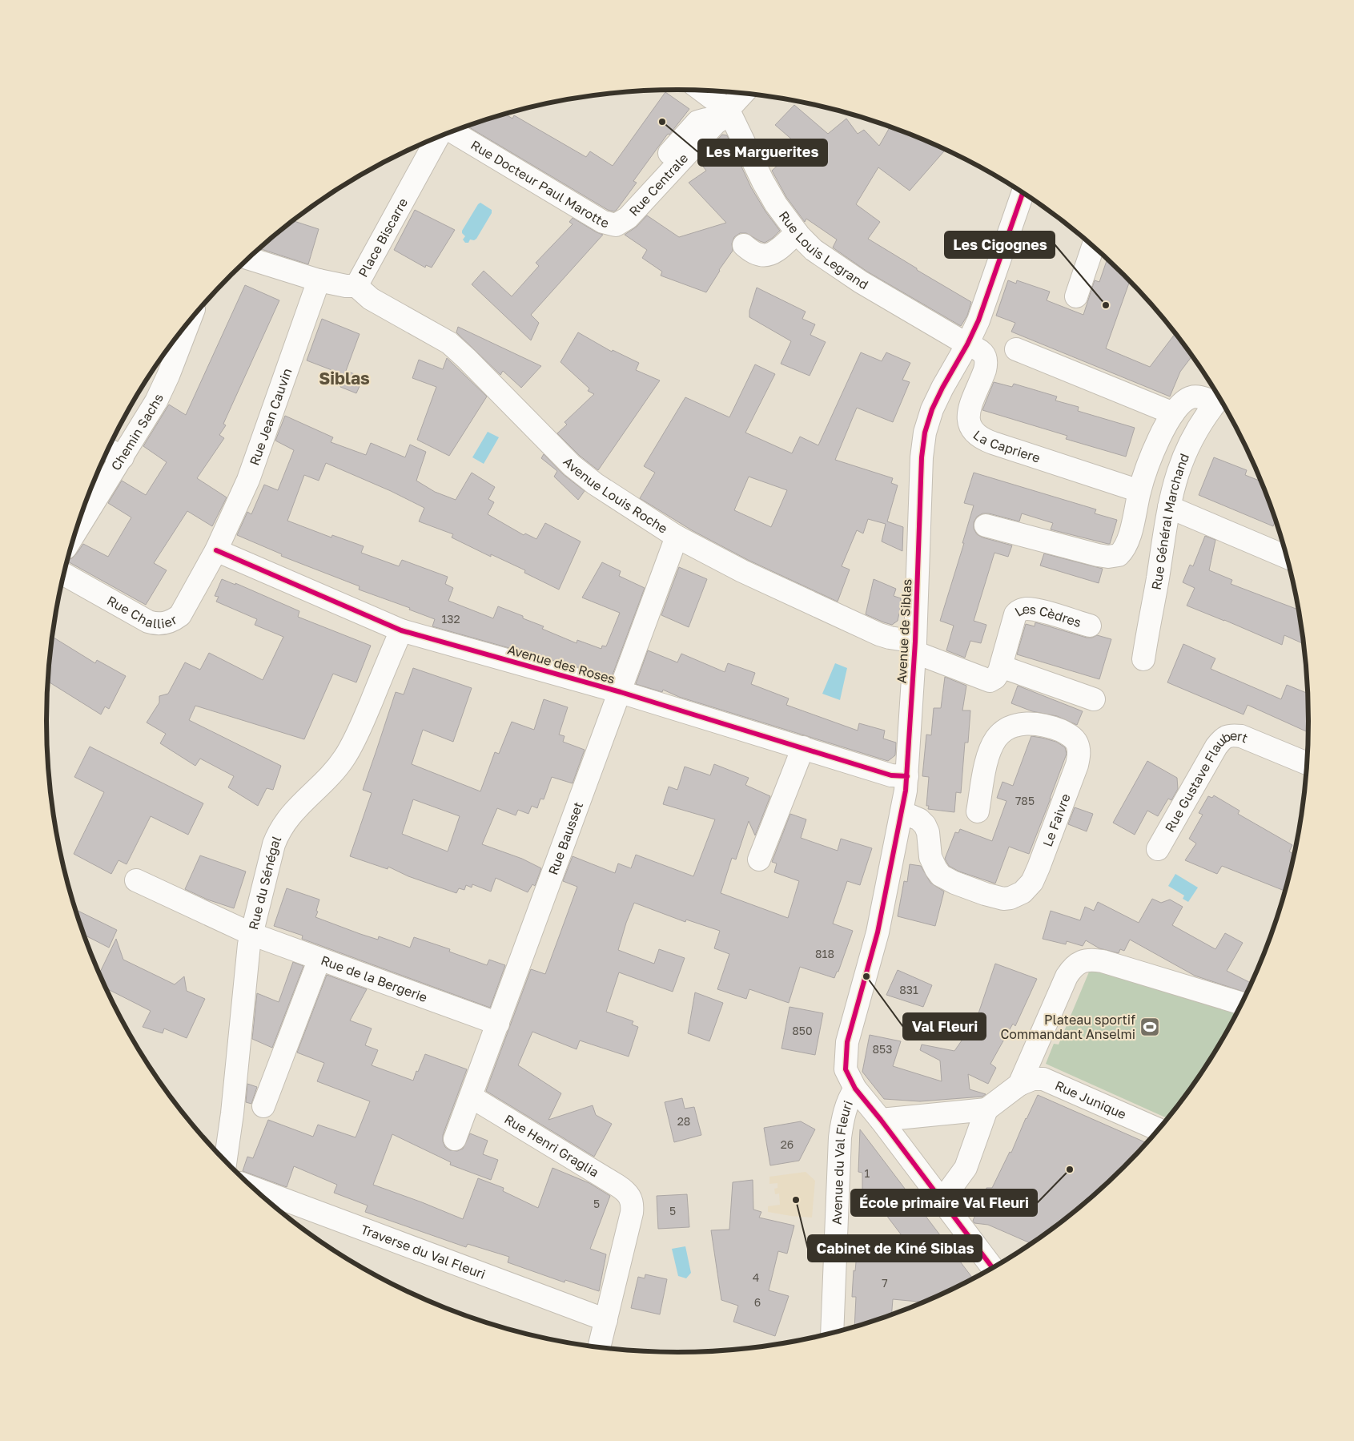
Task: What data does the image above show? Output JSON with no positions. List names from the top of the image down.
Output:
{
  "streets": {
    "street": [
      "Rue Docteur Paul Marotte",
      "Rue Centrale",
      "Place Biscarre",
      "Rue Louis Legrand",
      "Rue Jean Cauvin",
      "Chemin Sachs",
      "La Capriere",
      "Avenue Louis Roche",
      "Rue Général Marchand",
      "Rue Challier",
      "Les Cèdres",
      "Avenue de Siblas",
      "Avenue des Roses",
      "Rue Gustave Flaubert",
      "Le Faivre",
      "Rue Bausset",
      "Rue du Sénégal",
      "Rue de la Bergerie",
      "Rue Junique",
      "Rue Henri Graglia",
      "Avenue du Val Fleuri",
      "Traverse du Val Fleuri"
    ]
  },
  "crossings": [
    ["Rue Docteur Paul Marotte", "Rue Centrale"],
    ["Rue Centrale", "Rue Louis Legrand"],
    ["Place Biscarre", "Rue Jean Cauvin"],
    ["Place Biscarre", "Avenue Louis Roche"],
    ["Rue Louis Legrand", "La Capriere"],
    ["Rue Louis Legrand", "Avenue de Siblas"],
    ["Rue Jean Cauvin", "Rue Challier"],
    ["Rue Jean Cauvin", "Avenue des Roses"],
    ["La Capriere", "Avenue de Siblas"],
    ["Avenue Louis Roche", "Les Cèdres"],
    ["Avenue Louis Roche", "Avenue de Siblas"],
    ["Avenue Louis Roche", "Rue Bausset"],
    ["Rue Challier", "Avenue des Roses"],
    ["Les Cèdres", "Avenue de Siblas"],
    ["Avenue de Siblas", "Avenue des Roses"],
    ["Avenue de Siblas", "Le Faivre"],
    ["Avenue de Siblas", "Avenue du Val Fleuri"],
    ["Avenue des Roses", "Rue Bausset"],
    ["Avenue des Roses", "Rue du Sénégal"],
    ["Rue Bausset", "Rue de la Bergerie"],
    ["Rue Bausset", "Rue Henri Graglia"],
    ["Rue du Sénégal", "Rue de la Bergerie"],
    ["Rue Henri Graglia", "Traverse du Val Fleuri"]
  ],
  "districts": ["Siblas"],
  "places": {
    "other": [
      "Les Marguerites",
      "Les Cigognes",
      "Val Fleuri",
      "École primaire Val Fleuri",
      "Cabinet de Kiné Siblas"
    ],
    "sports": ["Plateau sportif Commandant Anselmi"]
  },
  "house_numbers": [
    "132",
    "785",
    "818",
    "831",
    "850",
    "853",
    "28",
    "26",
    "1",
    "5",
    "5",
    "4",
    "7",
    "6"
  ]
}
